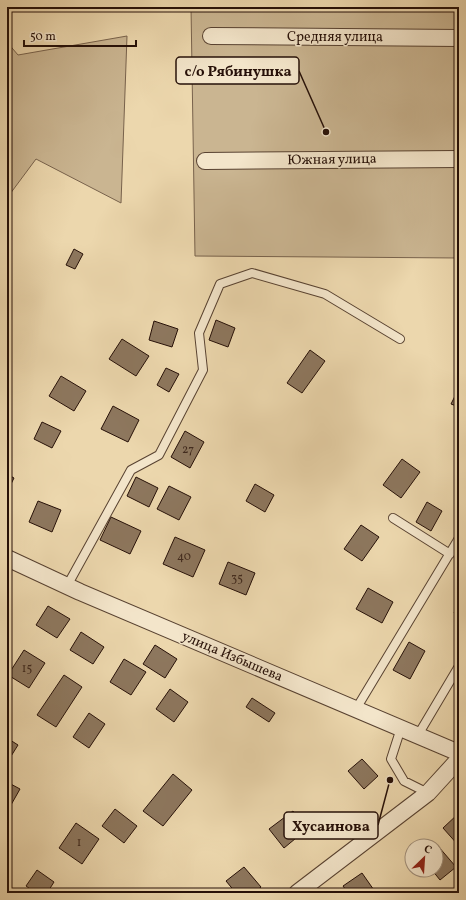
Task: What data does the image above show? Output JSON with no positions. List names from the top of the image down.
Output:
{
  "streets": {
    "street": ["Средняя улица", "Южная улица", "улица Избышева"]
  },
  "places": ["с/о Рябинушка", "Хусаинова"],
  "house_numbers": [
    "27",
    "40",
    "35",
    "15",
    "1"
  ],
  "scale_bar": "50 m",
  "north": "top right"
}
